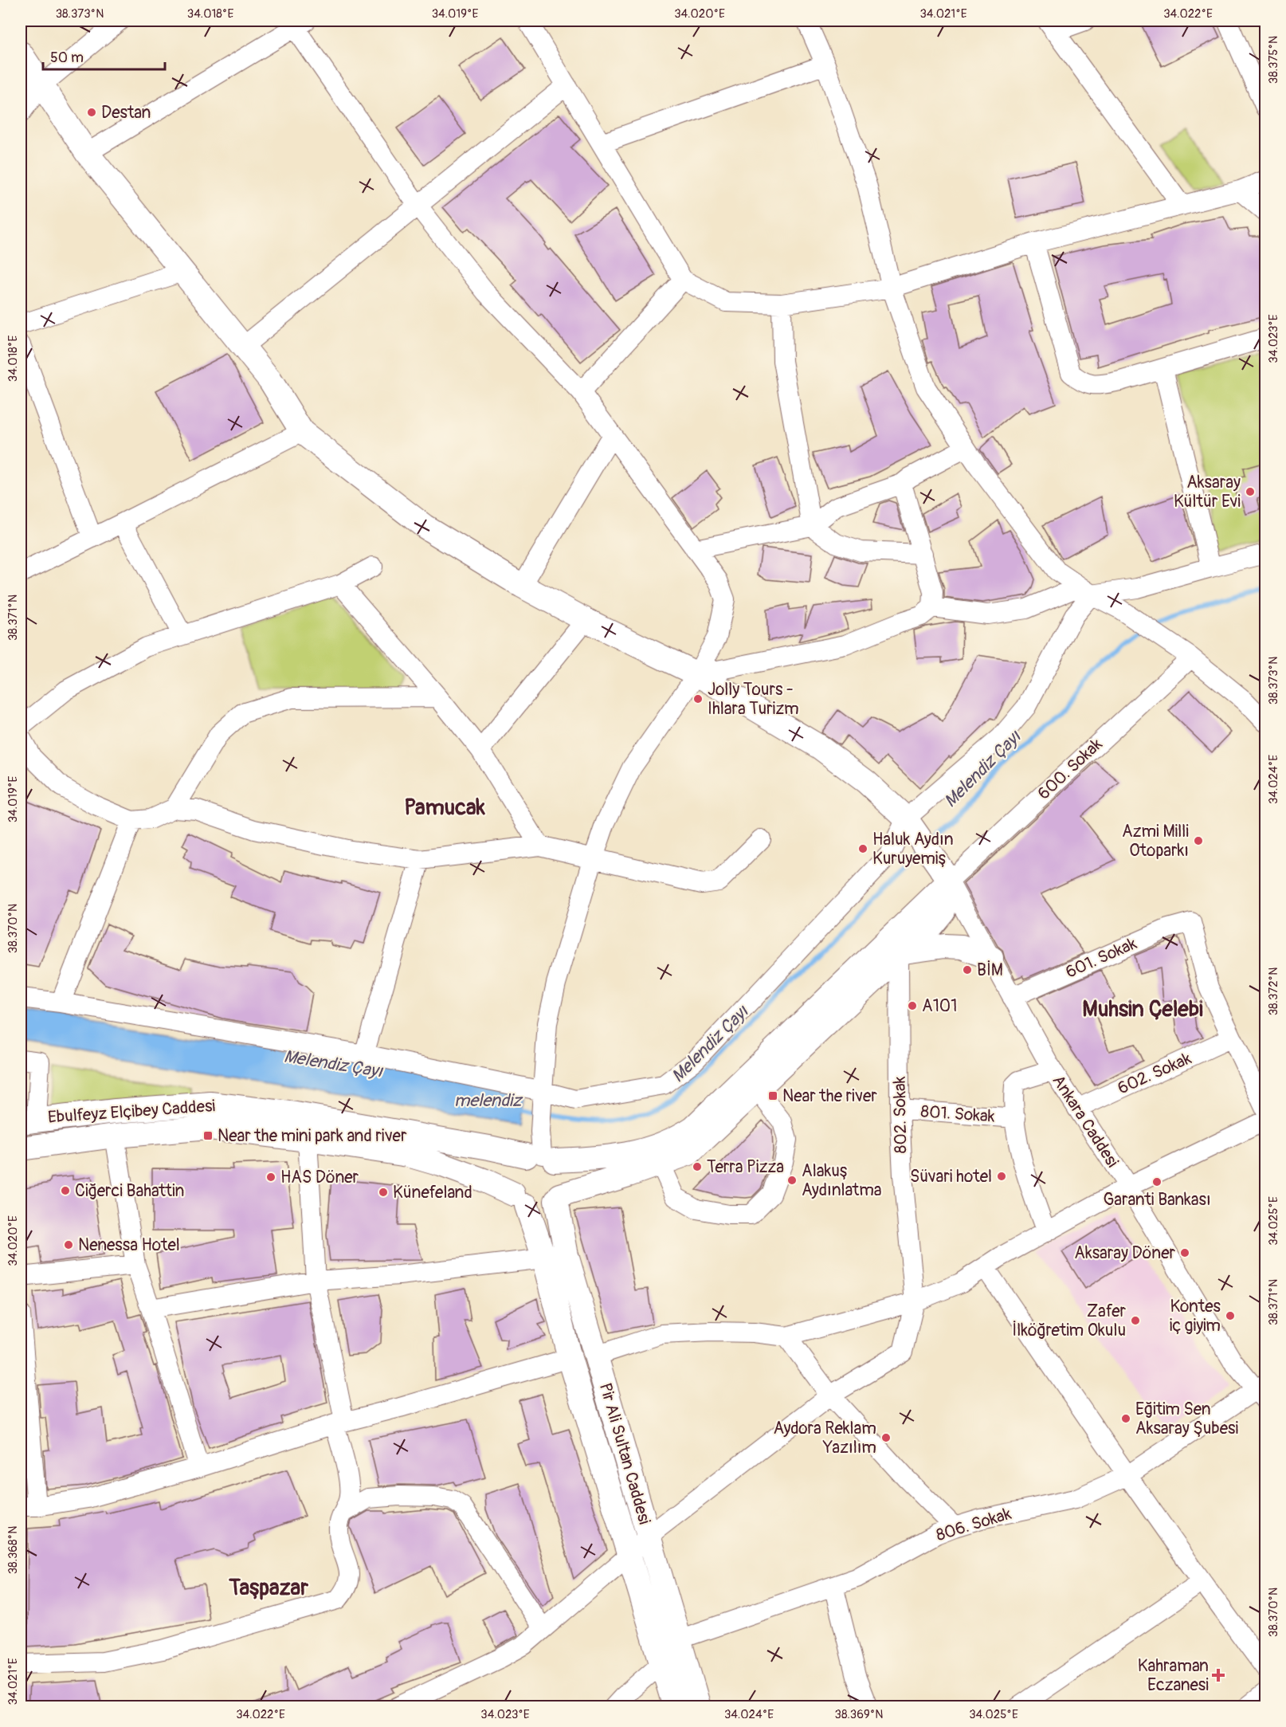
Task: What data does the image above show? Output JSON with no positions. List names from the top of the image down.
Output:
{
  "streets": {
    "main road": ["Ebulfeyz Elçibey Caddesi", "Pir Ali Sultan Caddesi"],
    "street": [
      "600. Sokak",
      "601. Sokak",
      "602. Sokak",
      "801. Sokak",
      "802. Sokak",
      "Ankara Caddesi",
      "806. Sokak"
    ]
  },
  "crossings": [
    ["600. Sokak", "Ebulfeyz Elçibey Caddesi"],
    ["600. Sokak", "Ankara Caddesi"],
    ["601. Sokak", "602. Sokak"],
    ["601. Sokak", "Ankara Caddesi"],
    ["602. Sokak", "Ankara Caddesi"],
    ["Ebulfeyz Elçibey Caddesi", "Ankara Caddesi"],
    ["Ebulfeyz Elçibey Caddesi", "Pir Ali Sultan Caddesi"],
    ["801. Sokak", "802. Sokak"],
    ["Ankara Caddesi", "806. Sokak"],
    ["Pir Ali Sultan Caddesi", "806. Sokak"]
  ],
  "districts": ["Pamucak", "Muhsin Çelebi", "Taşpazar"],
  "water": ["Melendiz Çayı", "melendiz"],
  "places": {
    "other": [
      "Destan",
      "Aksaray Kültür Evi",
      "Jolly Tours - Ihlara Turizm",
      "Azmi Milli Otoparkı",
      "Haluk Aydın Kuruyemiş",
      "BİM",
      "A101",
      "Terra Pizza",
      "Süvari hotel",
      "HAS Döner",
      "Alakuş Aydınlatma",
      "Garanti Bankası",
      "Ciğerci Bahattin",
      "Künefeland",
      "Nenessa Hotel",
      "Aksaray Döner",
      "Kontes iç giyim",
      "Zafer İlköğretim Okulu",
      "Eğitim Sen Aksaray Şubesi",
      "Aydora Reklam Yazılım"
    ],
    "transit": ["Near the river", "Near the mini park and river"],
    "health": ["Kahraman Eczanesi"]
  },
  "scale_bar": "50 m",
  "coordinates": [
    "38.373°N",
    "34.018°E",
    "34.019°E",
    "34.020°E",
    "34.021°E",
    "34.022°E",
    "38.375°N",
    "34.023°E",
    "38.371°N",
    "34.024°E",
    "38.370°N",
    "38.372°N",
    "34.025°E",
    "38.368°N",
    "38.369°N"
  ]
}
